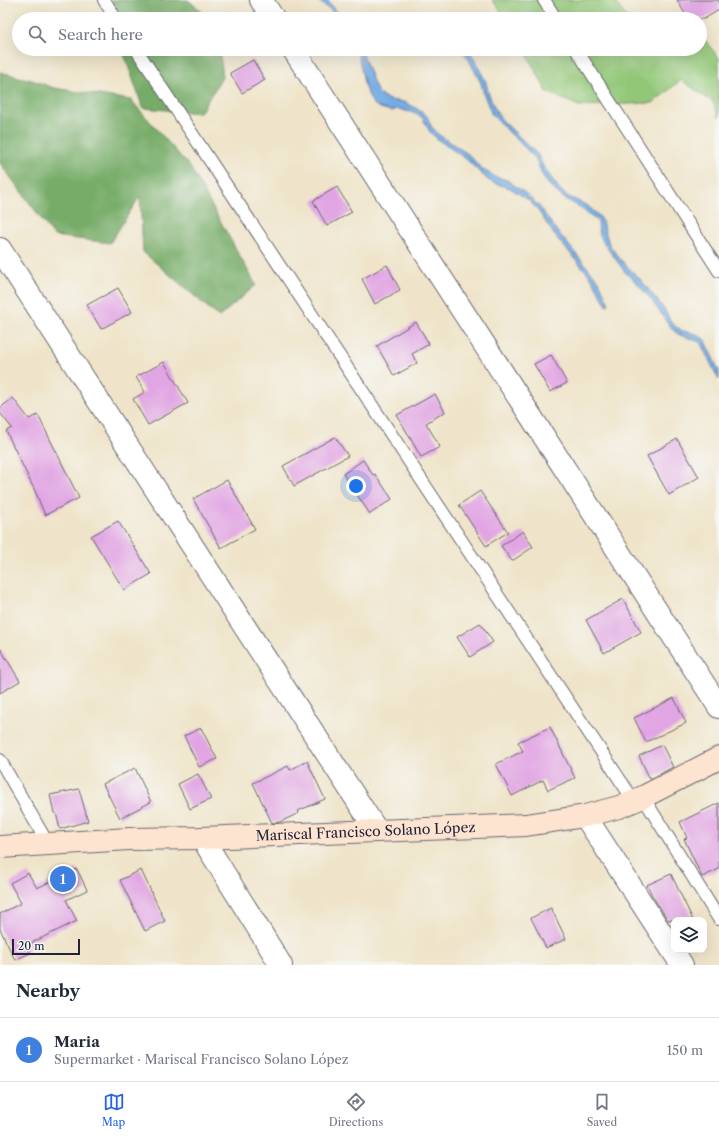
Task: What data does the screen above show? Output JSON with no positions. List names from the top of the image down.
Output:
{
  "streets": {
    "main road": ["Mariscal Francisco Solano López"]
  },
  "scale_bar": "20 m",
  "page": {
    "search": "Search here",
    "pins": "1",
    "scale": "20 m",
    "heading": "Nearby",
    "list": [
      {
        "mark": "1",
        "name": "Maria",
        "note": "Supermarket · Mariscal Francisco Solano López",
        "value": "150 m"
      }
    ],
    "nav": ["Map", "Directions", "Saved"]
  }
}
